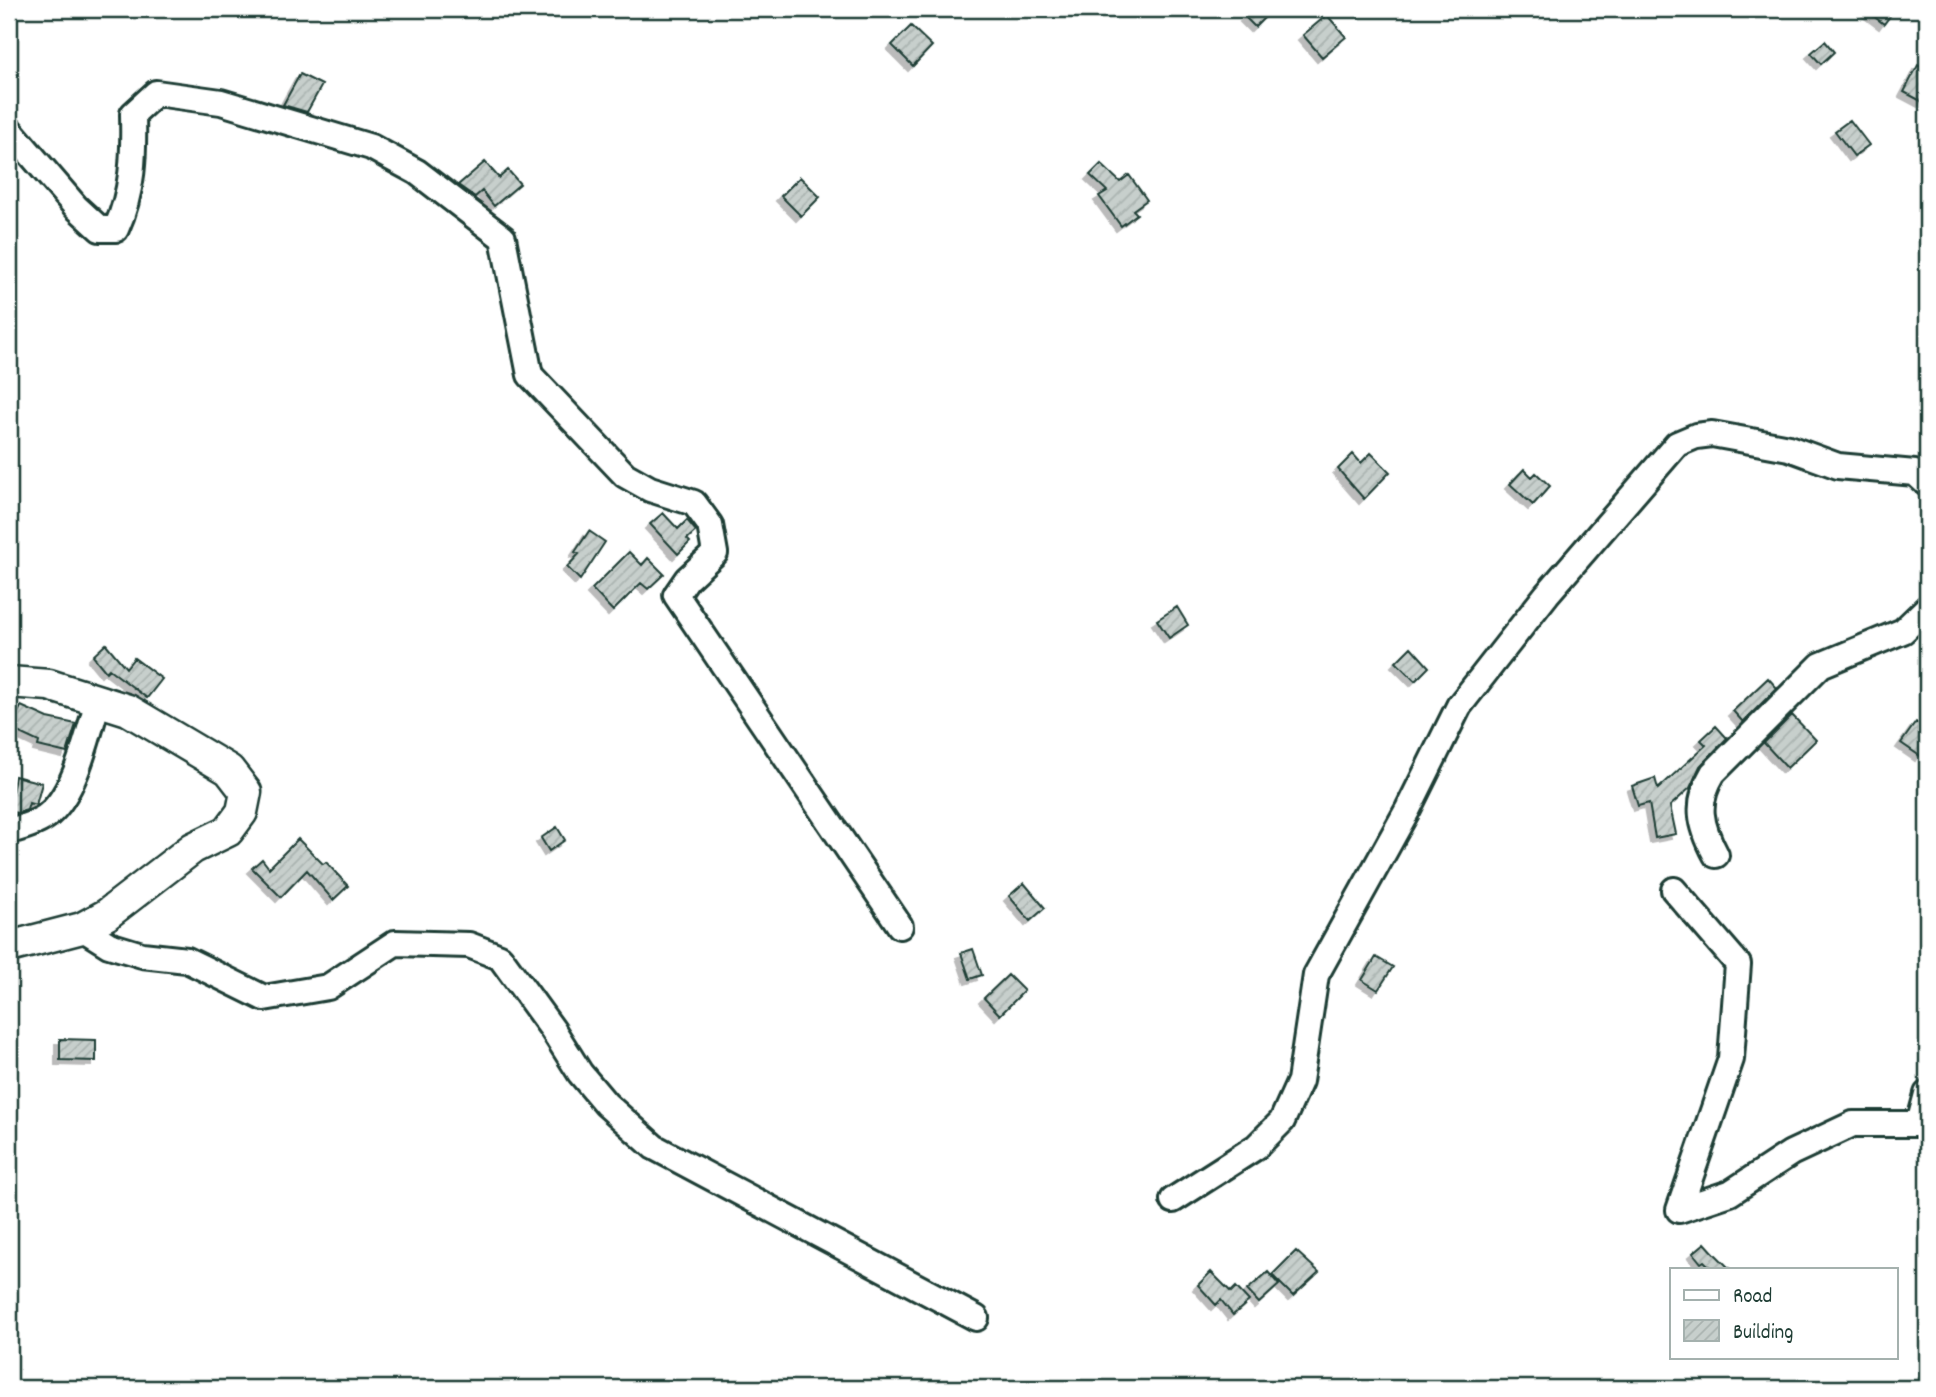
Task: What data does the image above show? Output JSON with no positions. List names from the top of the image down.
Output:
{
  "legend": ["Road", "Building"]
}
